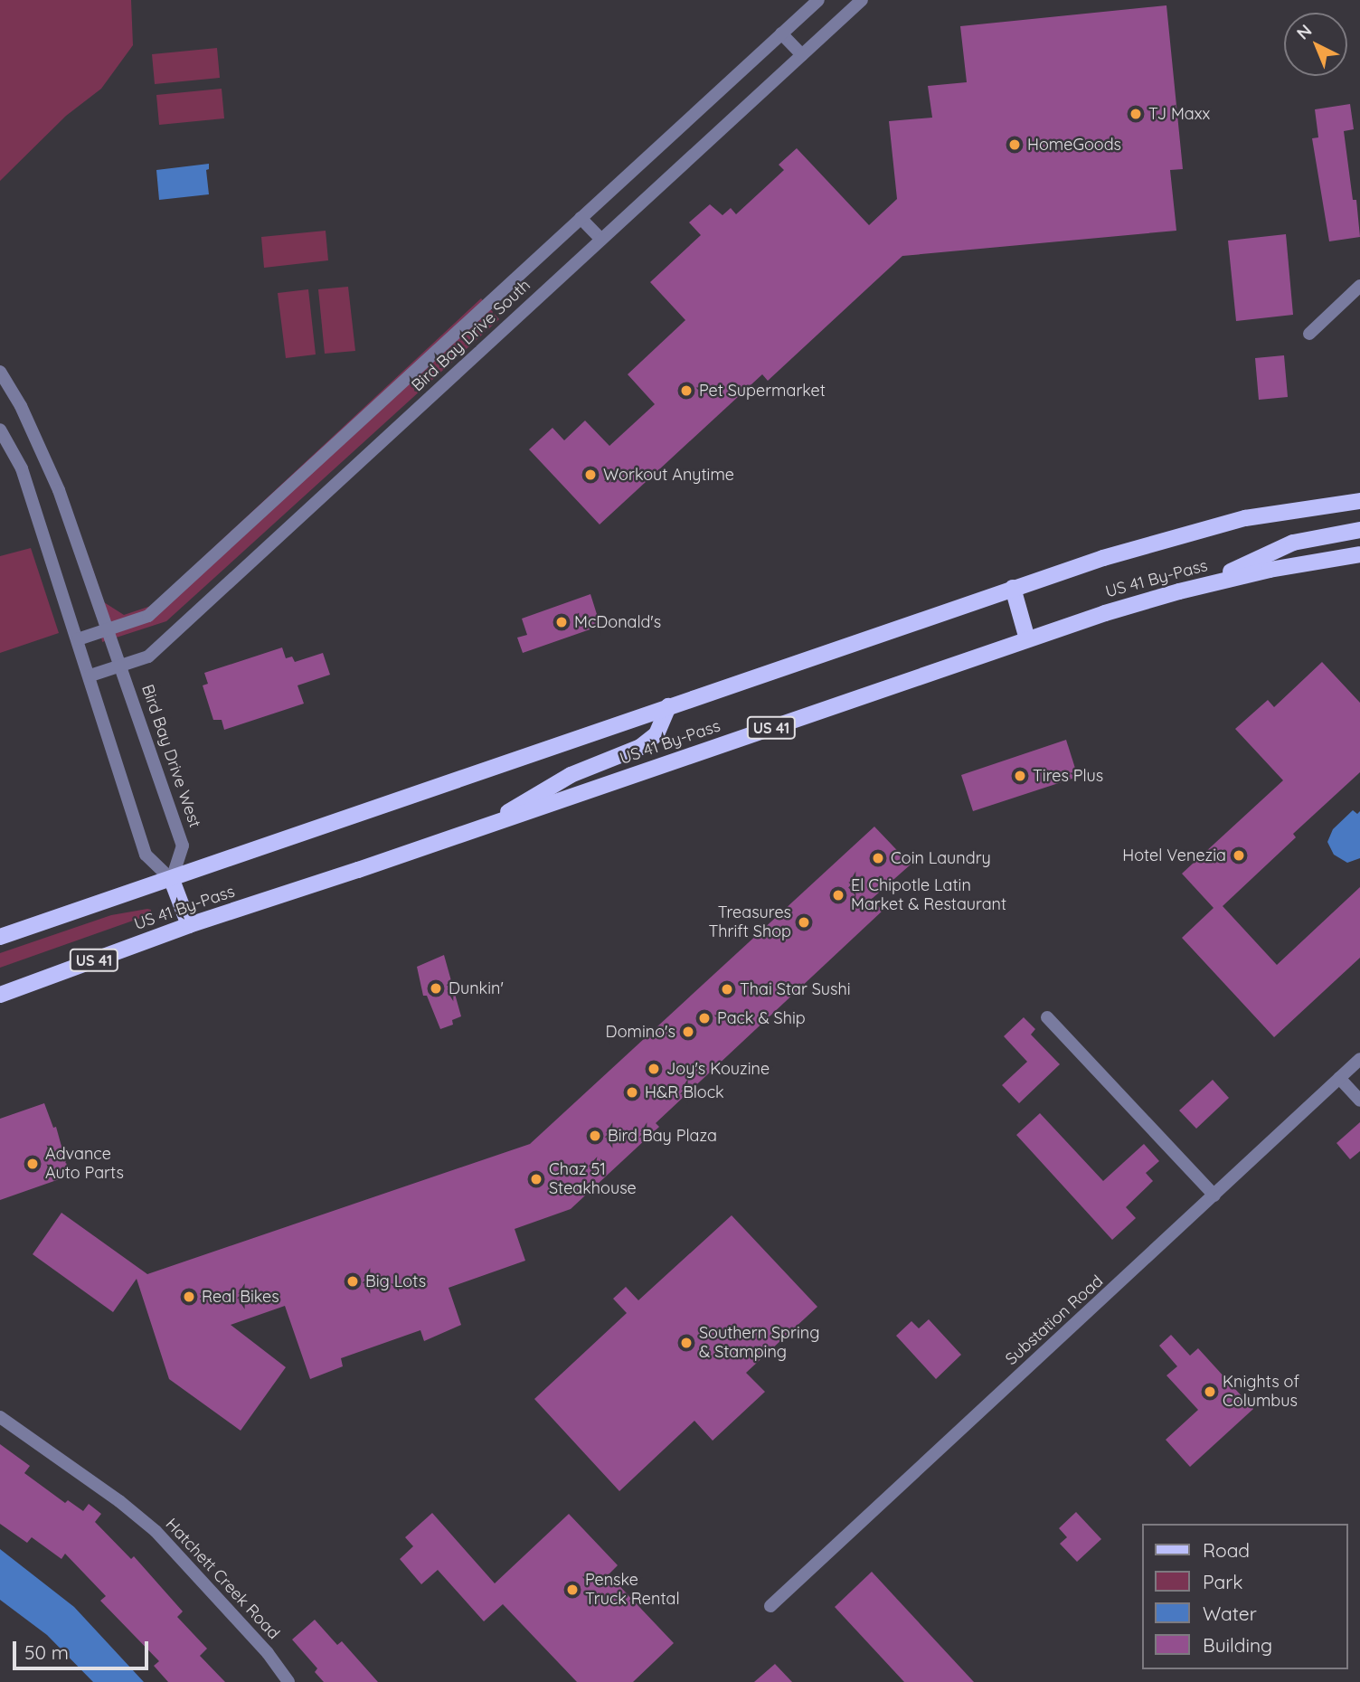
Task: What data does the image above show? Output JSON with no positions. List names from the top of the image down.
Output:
{
  "streets": {
    "main road": ["US 41 By-Pass", "US 41"],
    "street": [
      "Bird Bay Drive South",
      "Bird Bay Drive West",
      "Substation Road",
      "Hatchett Creek Road"
    ]
  },
  "crossings": [
    ["Bird Bay Drive South", "Bird Bay Drive West"],
    ["US 41 By-Pass", "Bird Bay Drive West"]
  ],
  "places": [
    "TJ Maxx",
    "HomeGoods",
    "Pet Supermarket",
    "Workout Anytime",
    "McDonald's",
    "Tires Plus",
    "Hotel Venezia",
    "Coin Laundry",
    "El Chipotle Latin Market & Restaurant",
    "Treasures Thrift Shop",
    "Dunkin'",
    "Thai Star Sushi",
    "Pack & Ship",
    "Domino's",
    "Joy's Kouzine",
    "H&R Block",
    "Bird Bay Plaza",
    "Advance Auto Parts",
    "Chaz 51 Steakhouse",
    "Big Lots",
    "Real Bikes",
    "Southern Spring & Stamping",
    "Knights of Columbus",
    "Penske Truck Rental"
  ],
  "legend": [
    "Road",
    "Park",
    "Water",
    "Building"
  ],
  "scale_bar": "50 m",
  "north": "top left"
}
